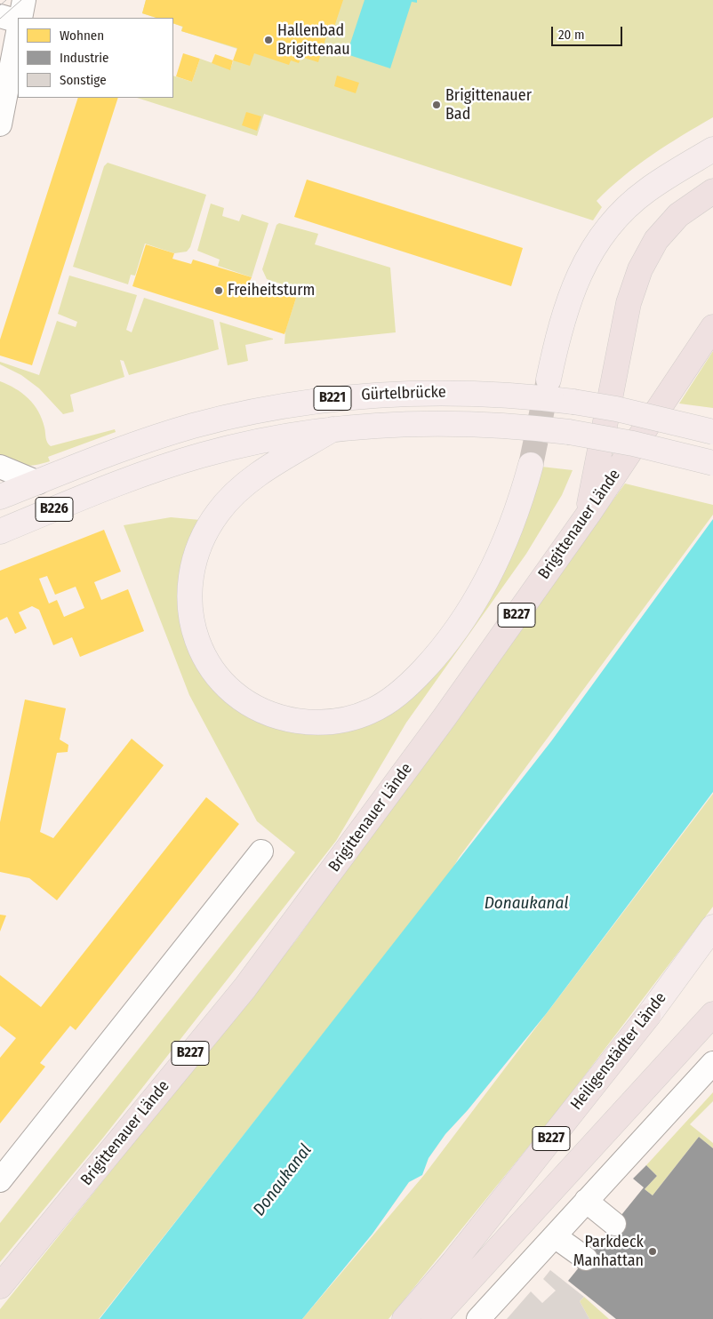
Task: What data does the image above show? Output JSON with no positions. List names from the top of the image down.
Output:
{
  "streets": {
    "highway": ["Brigittenauer Lände", "B227", "Heiligenstädter Lände"],
    "main road": ["Gürtelbrücke", "B221", "B226"]
  },
  "crossings": [
    ["Gürtelbrücke", "B221"],
    ["Gürtelbrücke", "B226"]
  ],
  "water": ["Donaukanal"],
  "places": [
    "Hallenbad Brigittenau",
    "Brigittenauer Bad",
    "Freiheitsturm",
    "Parkdeck Manhattan"
  ],
  "legend": ["Wohnen", "Industrie", "Sonstige"],
  "scale_bar": "20 m"
}
